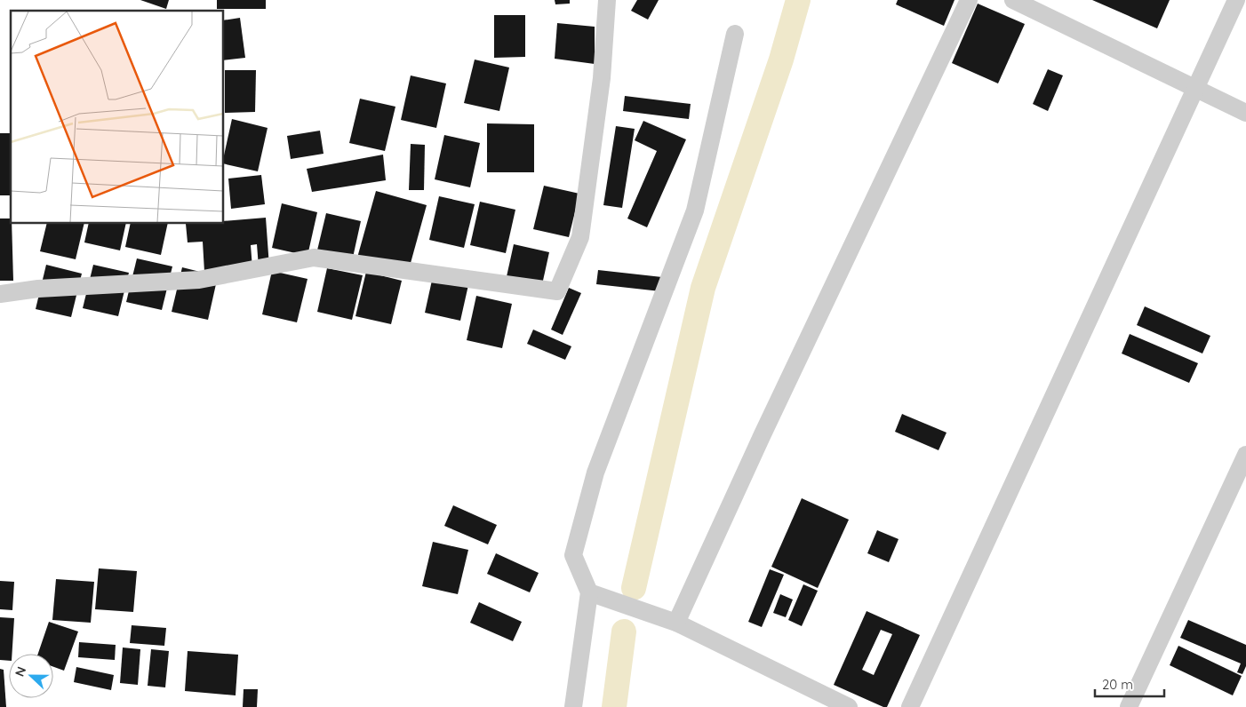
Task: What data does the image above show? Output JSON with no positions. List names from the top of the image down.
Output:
{
  "scale_bar": "20 m",
  "north": "left"
}
